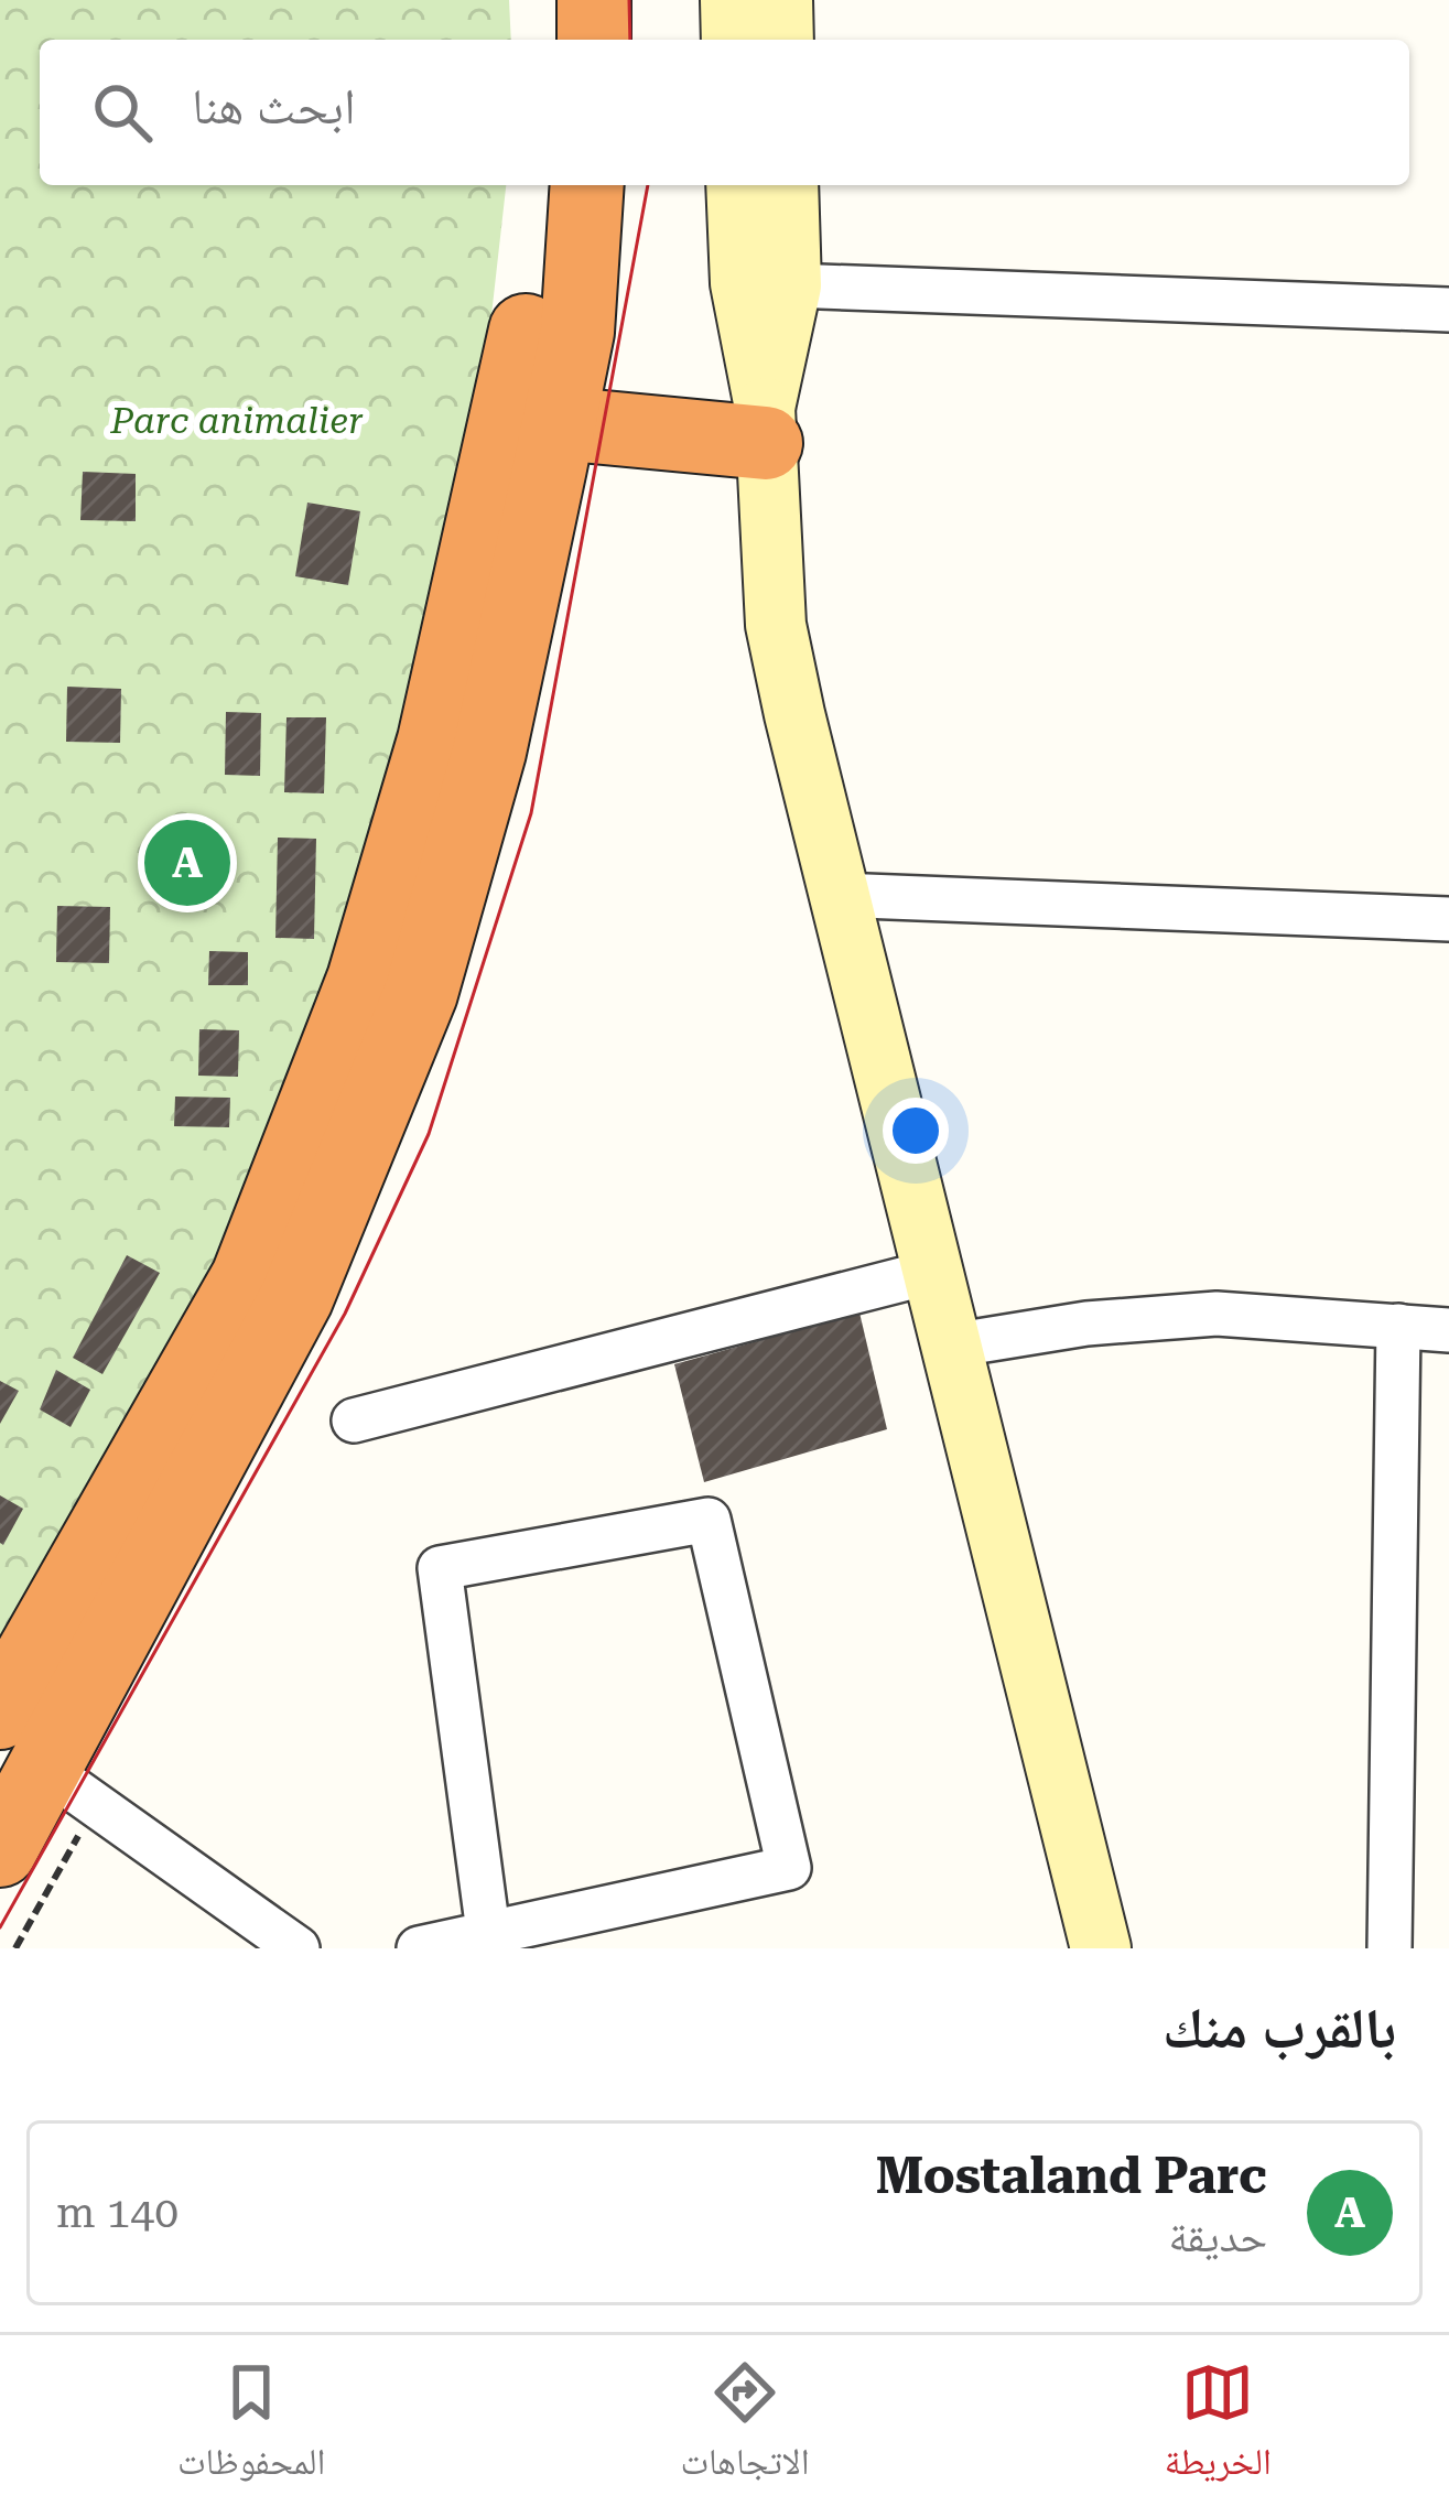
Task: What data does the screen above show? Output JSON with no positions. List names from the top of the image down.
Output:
{
  "parks": ["Parc animalier"],
  "page": {
    "search": "ابحث هنا",
    "pins": "A",
    "heading": "بالقرب منك",
    "list": [
      {
        "mark": "A",
        "name": "Mostaland Parc",
        "note": "حديقة",
        "value": "140 m"
      }
    ],
    "nav": ["الخريطة", "الاتجاهات", "المحفوظات"]
  }
}
